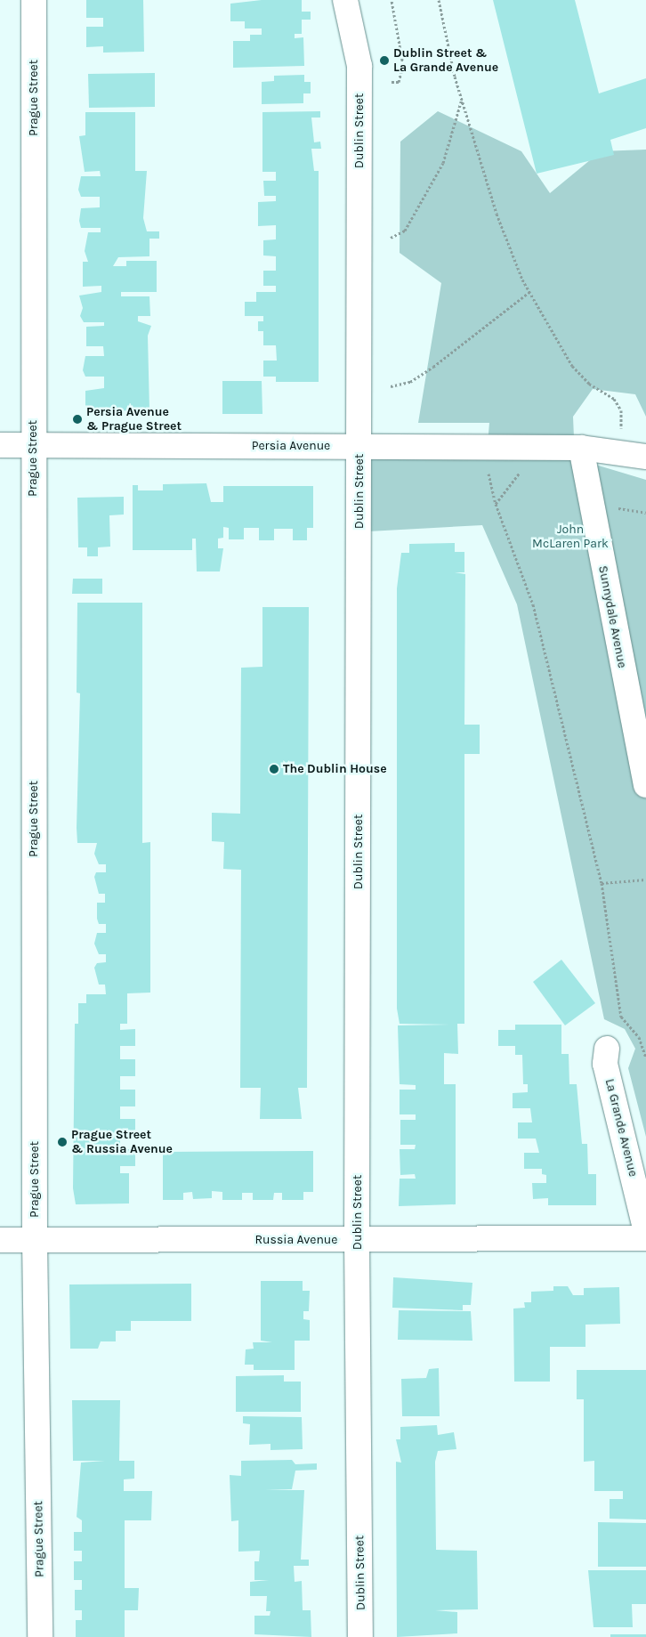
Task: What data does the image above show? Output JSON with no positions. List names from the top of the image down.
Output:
{
  "streets": {
    "street": [
      "Prague Street",
      "Dublin Street",
      "Persia Avenue",
      "Sunnydale Avenue",
      "La Grande Avenue",
      "Russia Avenue"
    ]
  },
  "crossings": [
    ["Prague Street", "Persia Avenue"],
    ["Prague Street", "Russia Avenue"],
    ["Dublin Street", "Persia Avenue"],
    ["Dublin Street", "Russia Avenue"],
    ["Persia Avenue", "Sunnydale Avenue"]
  ],
  "parks": ["John McLaren Park"],
  "places": [
    "Dublin Street & La Grande Avenue",
    "Persia Avenue & Prague Street",
    "The Dublin House",
    "Prague Street & Russia Avenue"
  ]
}
